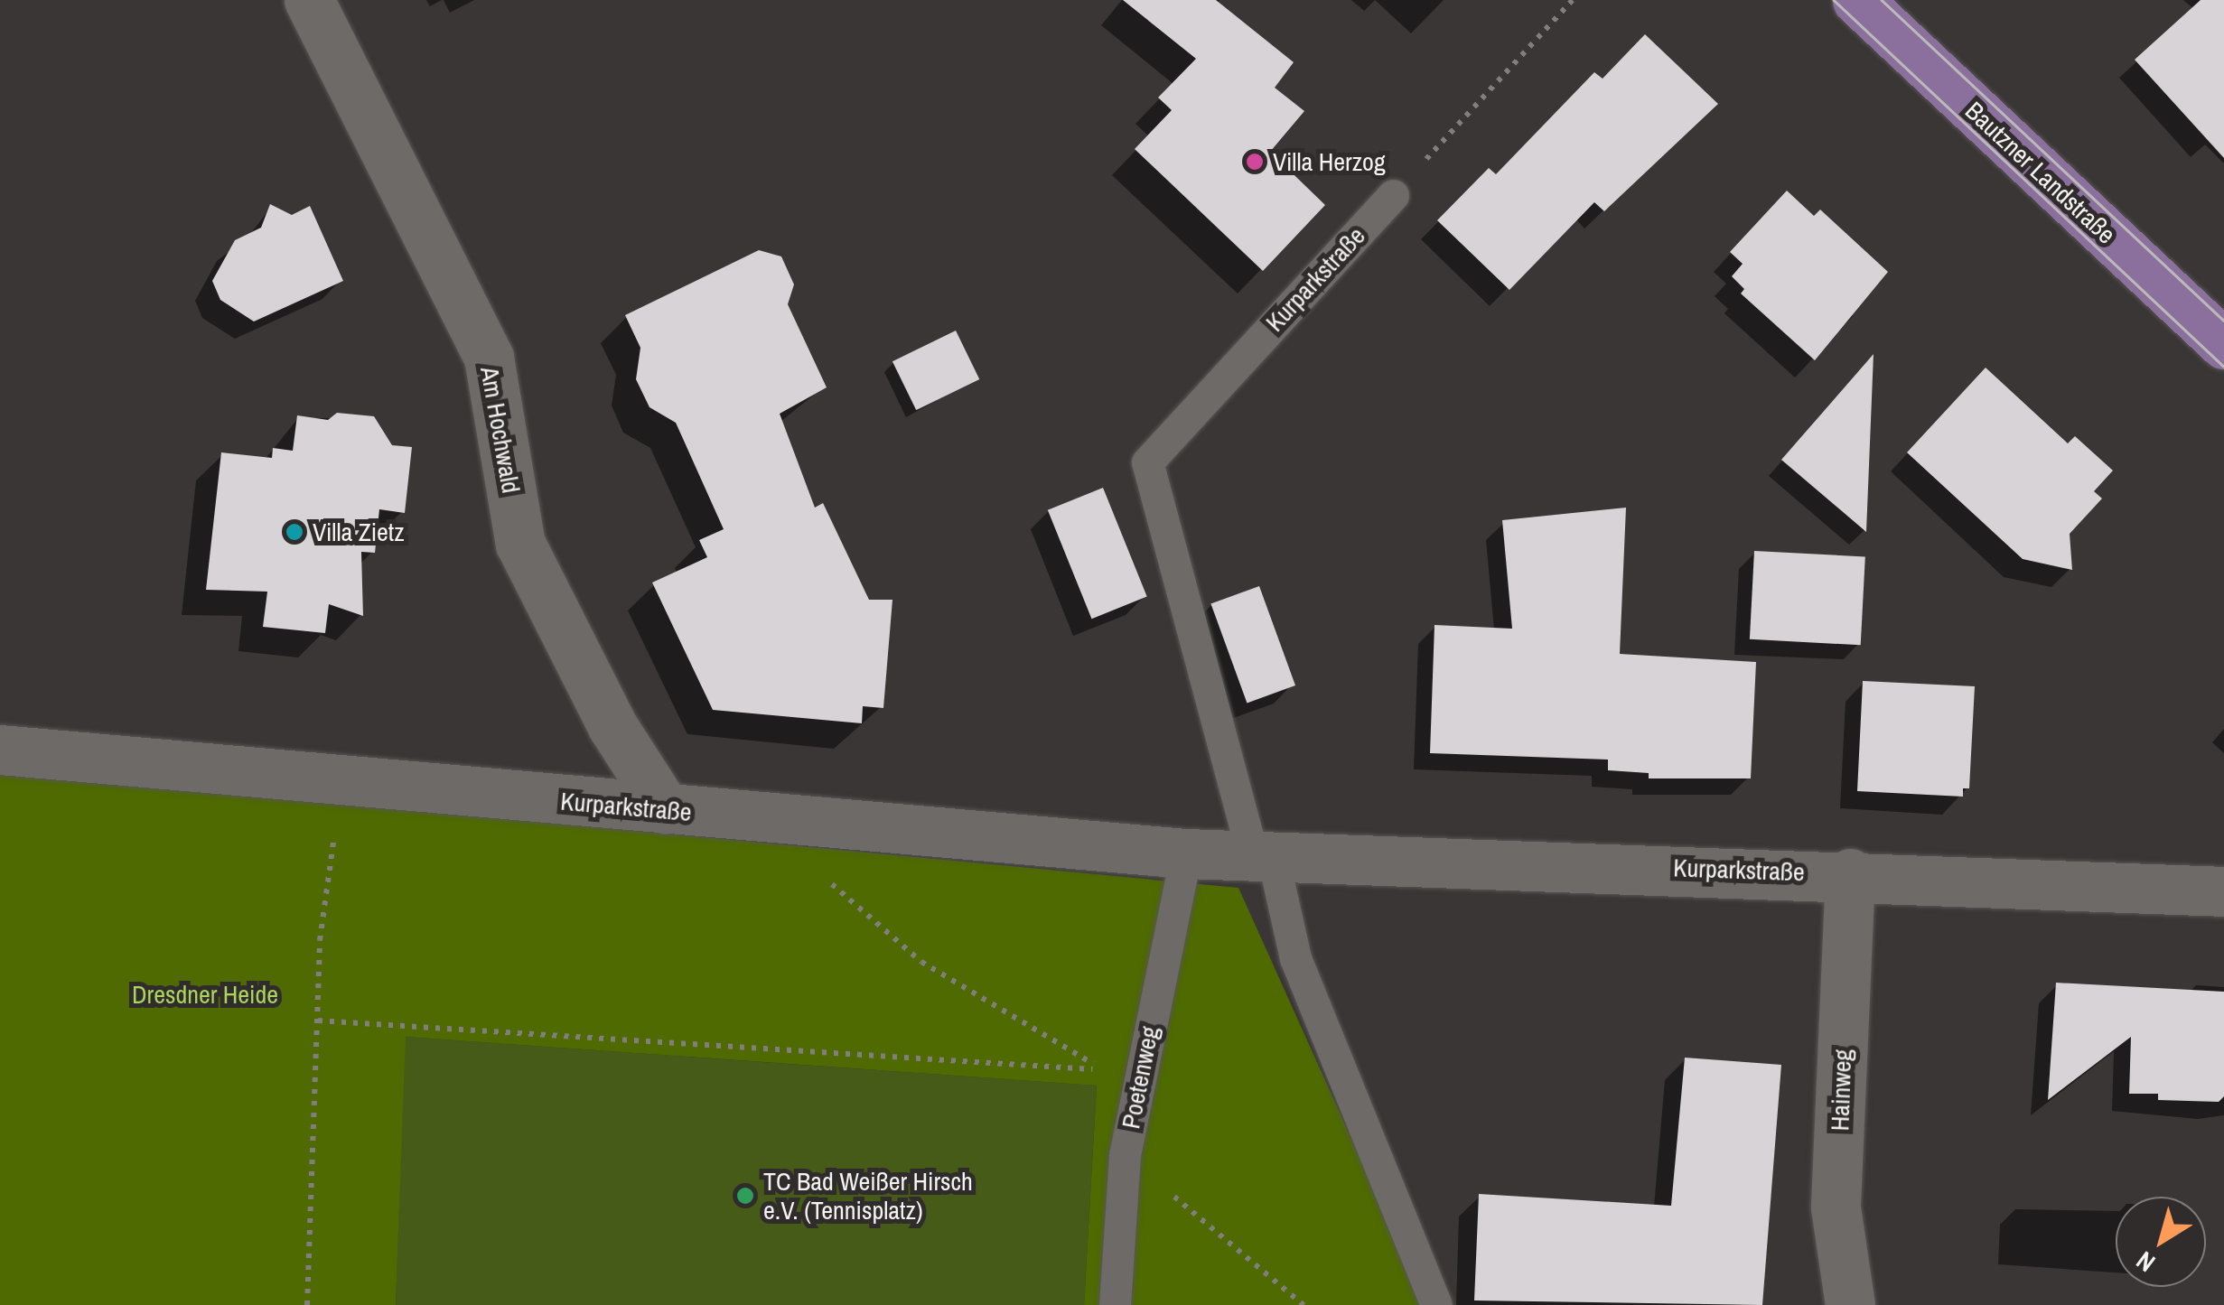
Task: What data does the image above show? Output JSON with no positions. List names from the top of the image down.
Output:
{
  "streets": {
    "main road": ["Bautzner Landstraße"],
    "street": ["Kurparkstraße", "Am Hochwald", "Hainweg"],
    "lane": ["Poetenweg"]
  },
  "crossings": [
    ["Kurparkstraße", "Am Hochwald"],
    ["Kurparkstraße", "Poetenweg"],
    ["Kurparkstraße", "Hainweg"]
  ],
  "parks": ["Dresdner Heide"],
  "places": ["Villa Herzog", "Villa Zietz", "TC Bad Weißer Hirsch e.V. (Tennisplatz)"],
  "north": "bottom left"
}
